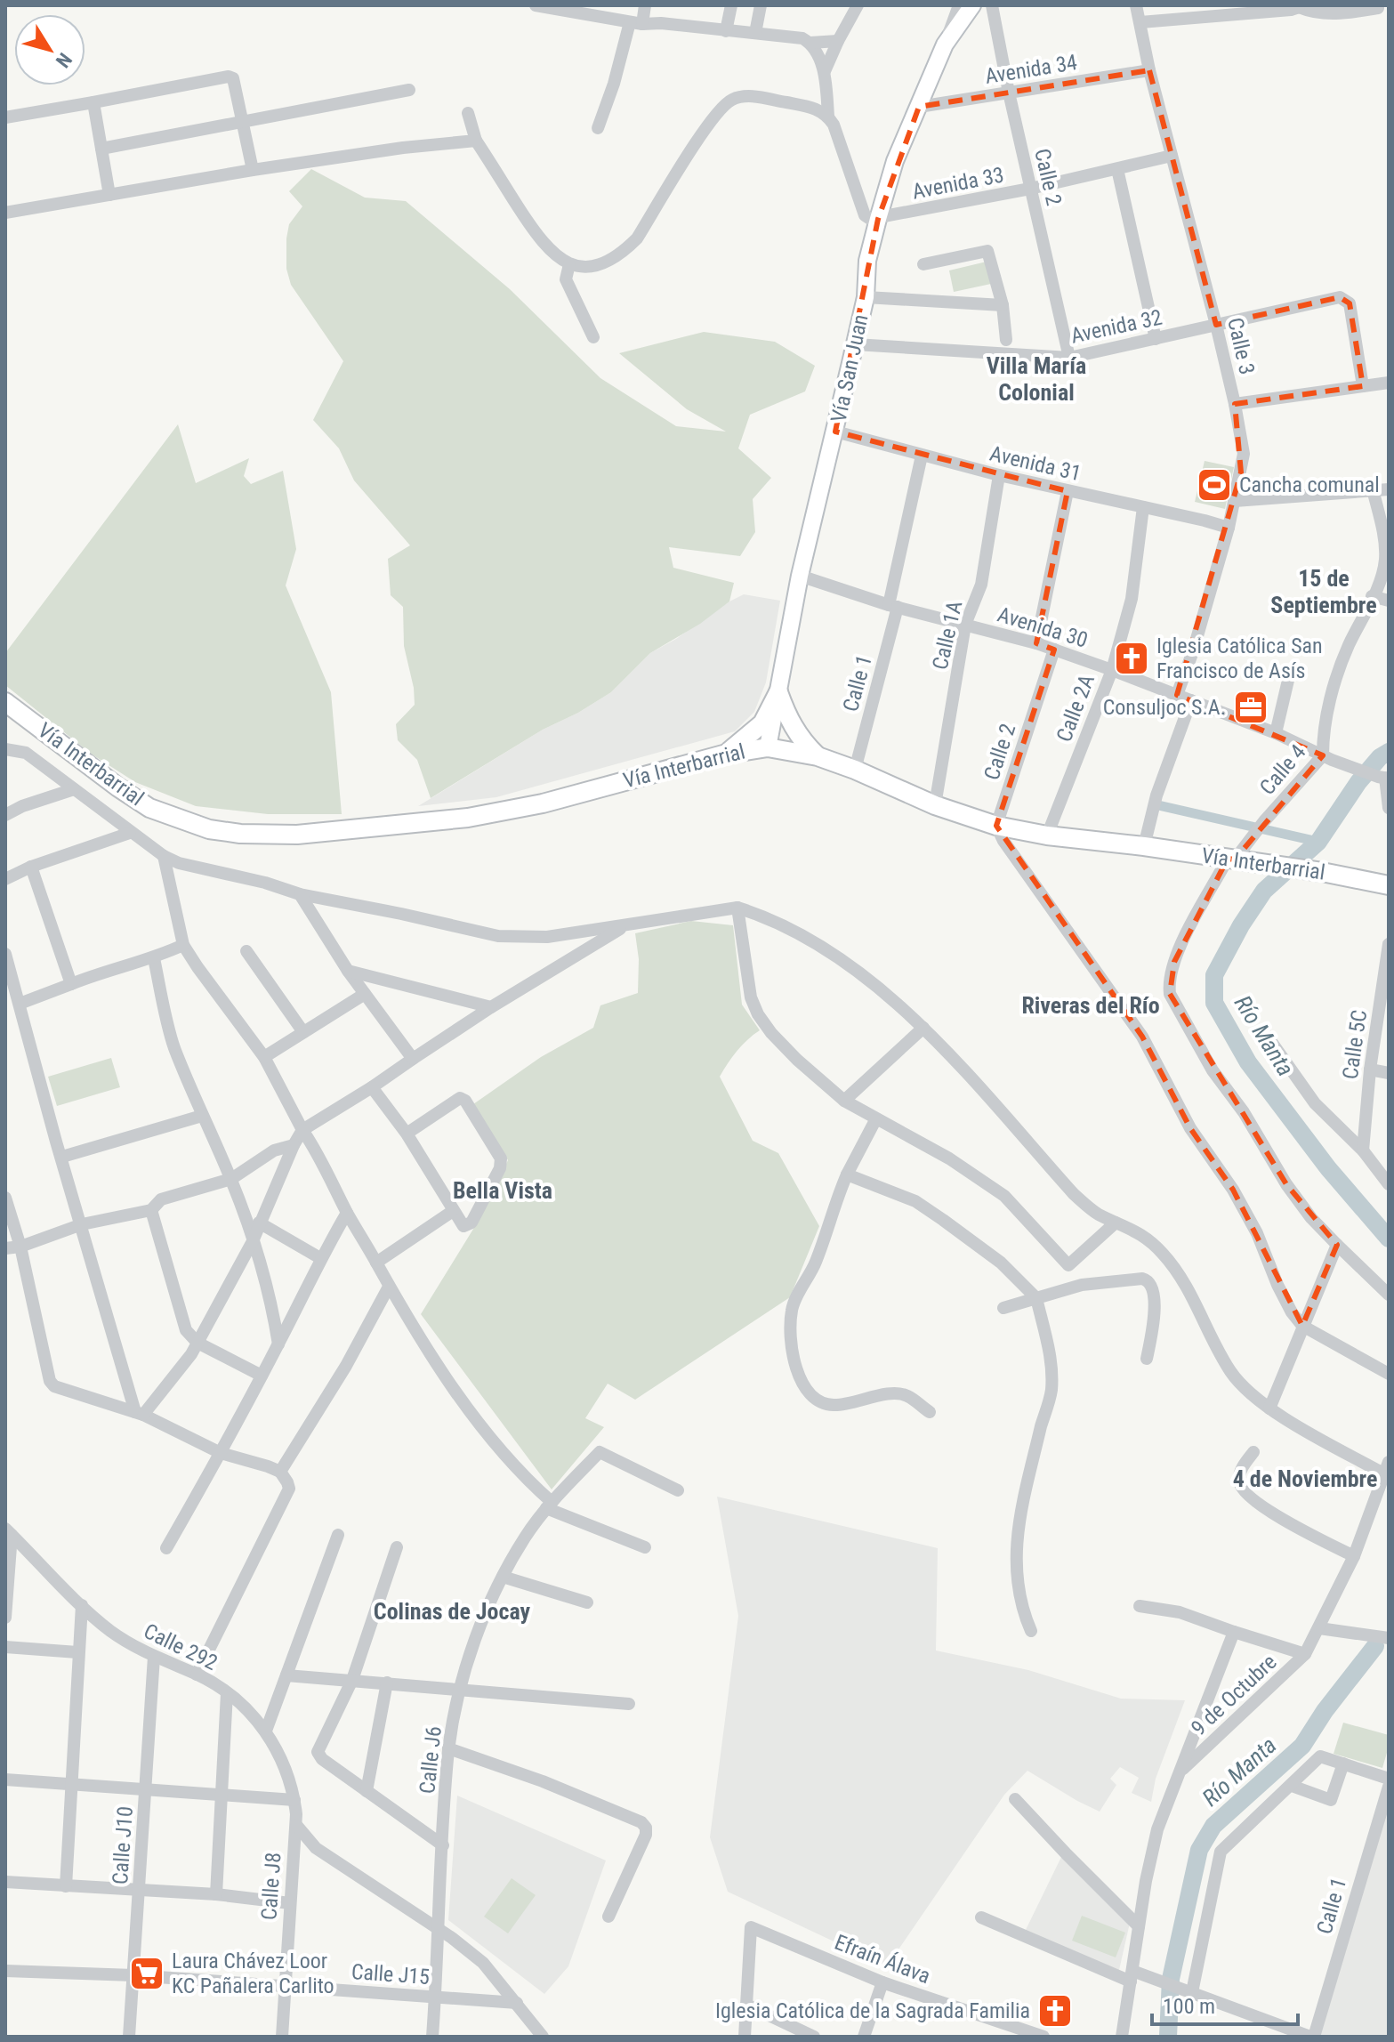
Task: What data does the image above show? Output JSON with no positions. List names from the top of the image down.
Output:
{
  "streets": {
    "main road": ["Vía Interbarrial"],
    "street": [
      "Avenida 34",
      "Calle 2",
      "Avenida 33",
      "Avenida 32",
      "Calle 3",
      "Vía San Juan",
      "Avenida 31",
      "Avenida 30",
      "Calle 1A",
      "Calle 1",
      "Calle 2A",
      "Calle 4",
      "Calle 5C",
      "Calle 292",
      "9 de Octubre",
      "Calle J6",
      "Calle J10",
      "Calle J8",
      "Efraín Álava",
      "Calle J15"
    ]
  },
  "crossings": [
    ["Avenida 34", "Calle 2"],
    ["Avenida 34", "Calle 3"],
    ["Avenida 34", "Vía San Juan"],
    ["Calle 2", "Avenida 33"],
    ["Calle 2", "Avenida 32"],
    ["Calle 2", "Avenida 30"],
    ["Calle 2", "Vía Interbarrial"],
    ["Avenida 33", "Calle 3"],
    ["Avenida 33", "Vía San Juan"],
    ["Avenida 32", "Calle 3"],
    ["Avenida 32", "Vía San Juan"],
    ["Calle 3", "Avenida 31"],
    ["Calle 3", "Avenida 30"],
    ["Vía San Juan", "Avenida 31"],
    ["Vía San Juan", "Avenida 30"],
    ["Vía San Juan", "Vía Interbarrial"],
    ["Avenida 31", "Calle 1A"],
    ["Avenida 31", "Calle 1"],
    ["Avenida 31", "Calle 2A"],
    ["Avenida 30", "Calle 1A"],
    ["Avenida 30", "Calle 1"],
    ["Avenida 30", "Calle 2A"],
    ["Avenida 30", "Calle 4"],
    ["Calle 1A", "Vía Interbarrial"],
    ["Calle 1", "Vía Interbarrial"],
    ["Calle 2A", "Vía Interbarrial"],
    ["Vía Interbarrial", "Calle 4"],
    ["Calle 292", "Calle J10"],
    ["Calle 292", "Calle J8"],
    ["Calle J6", "Calle J15"],
    ["Calle J10", "Calle J15"],
    ["Calle J8", "Calle J15"]
  ],
  "districts": [
    "Villa María Colonial",
    "15 de Septiembre",
    "Riveras del Río",
    "Bella Vista",
    "4 de Noviembre",
    "Colinas de Jocay"
  ],
  "water": ["Río Manta"],
  "places": {
    "sports": ["Cancha comunal"],
    "church": ["Iglesia Católica San Francisco de Asís", "Iglesia Católica de la Sagrada Familia"],
    "office": ["Consuljoc S.A."],
    "supermarket": ["Laura Chávez Loor KC Pañalera Carlito"]
  },
  "scale_bar": "100 m",
  "north": "bottom right"
}
